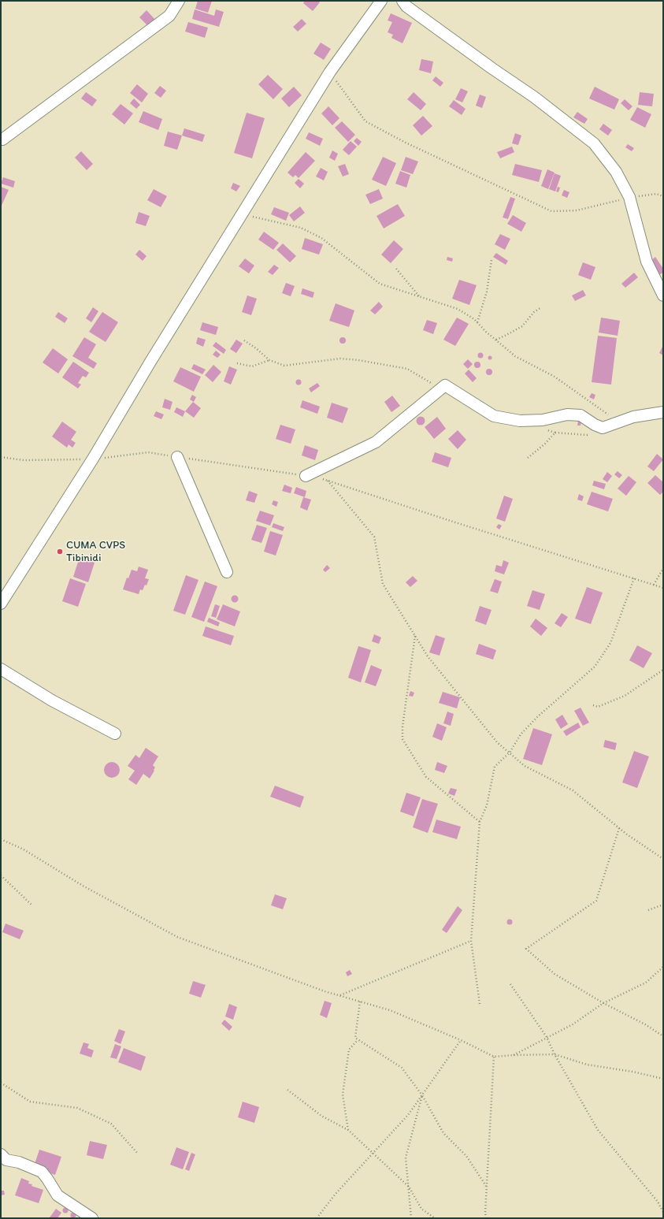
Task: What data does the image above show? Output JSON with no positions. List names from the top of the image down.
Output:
{
  "places": ["CUMA CVPS Tibinidi"]
}
